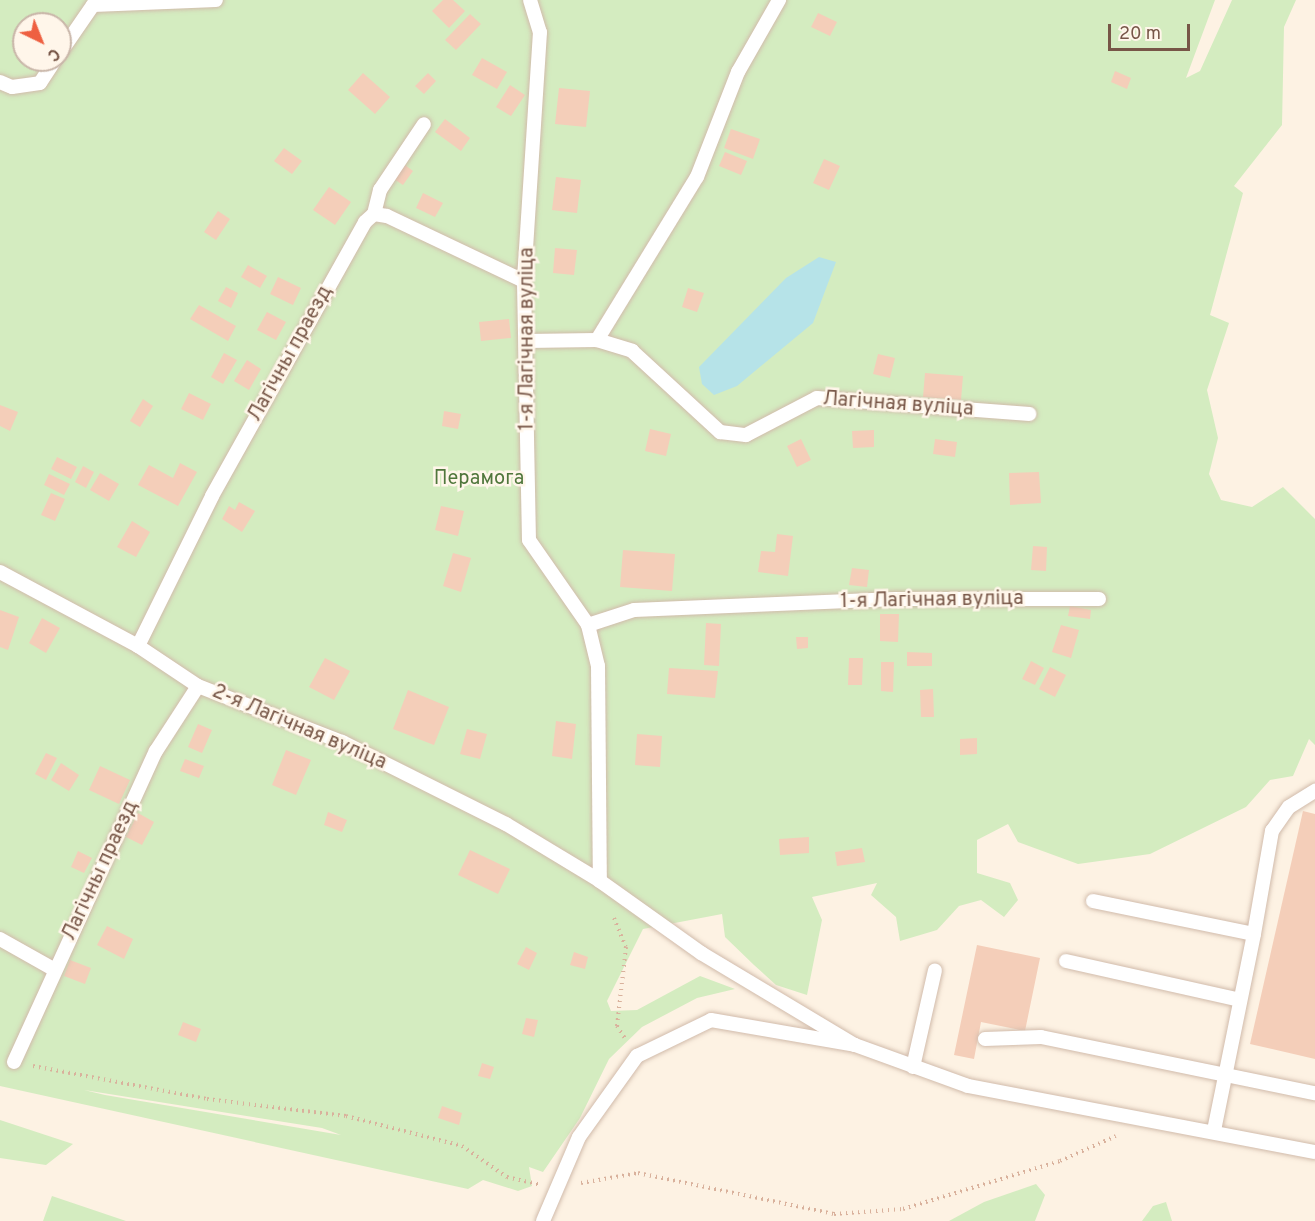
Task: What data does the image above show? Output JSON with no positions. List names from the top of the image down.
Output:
{
  "streets": {
    "lane": [
      "1-я Лагічная вуліца",
      "Лагічны праезд",
      "Лагічная вуліца",
      "2-я Лагічная вуліца"
    ]
  },
  "crossings": [
    ["1-я Лагічная вуліца", "Лагічная вуліца"],
    ["1-я Лагічная вуліца", "2-я Лагічная вуліца"],
    ["Лагічны праезд", "2-я Лагічная вуліца"]
  ],
  "parks": ["Перамога"],
  "scale_bar": "20 m",
  "north": "bottom right"
}
